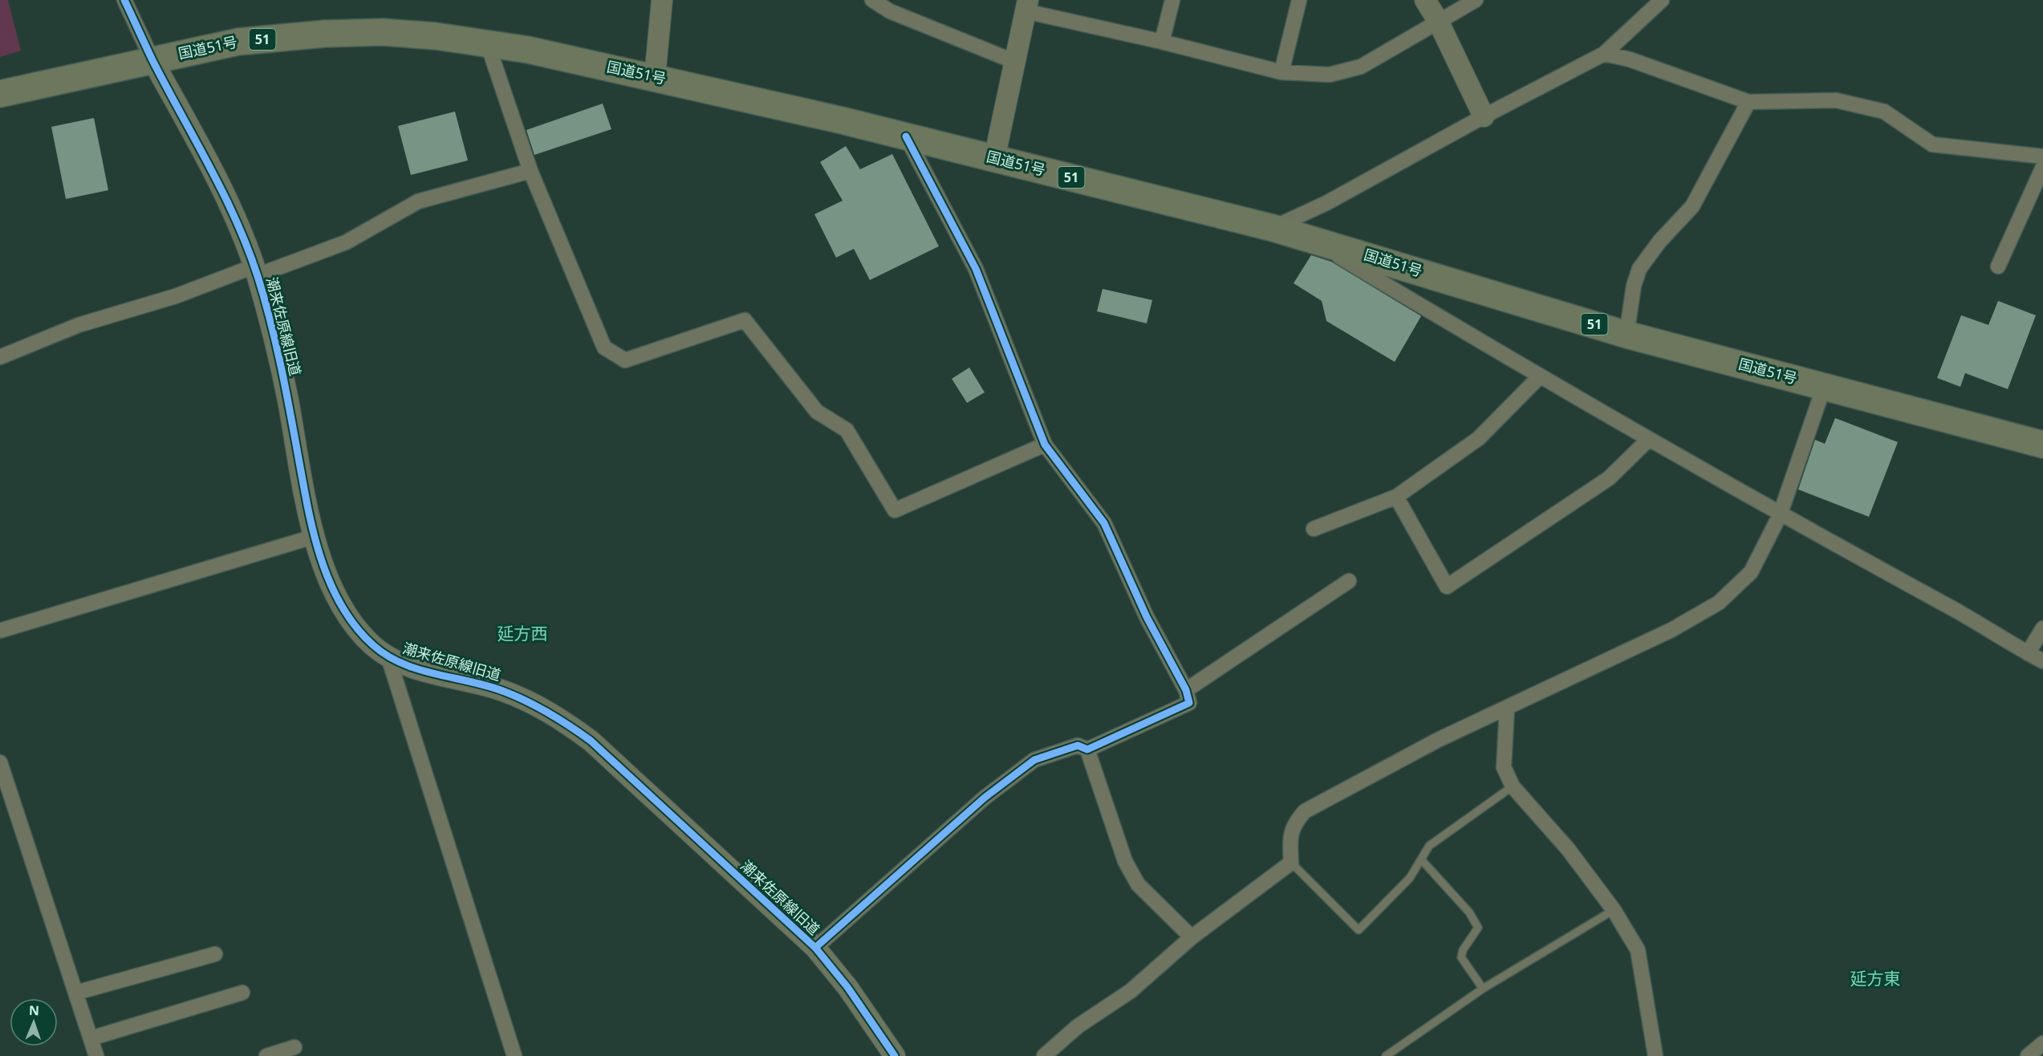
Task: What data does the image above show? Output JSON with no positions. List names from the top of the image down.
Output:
{
  "streets": {
    "highway": ["51", "国道51号"],
    "street": ["潮来佐原線旧道"]
  },
  "crossings": [
    ["国道51号", "潮来佐原線旧道"]
  ],
  "districts": ["延方西", "延方東"],
  "north": "top"
}
